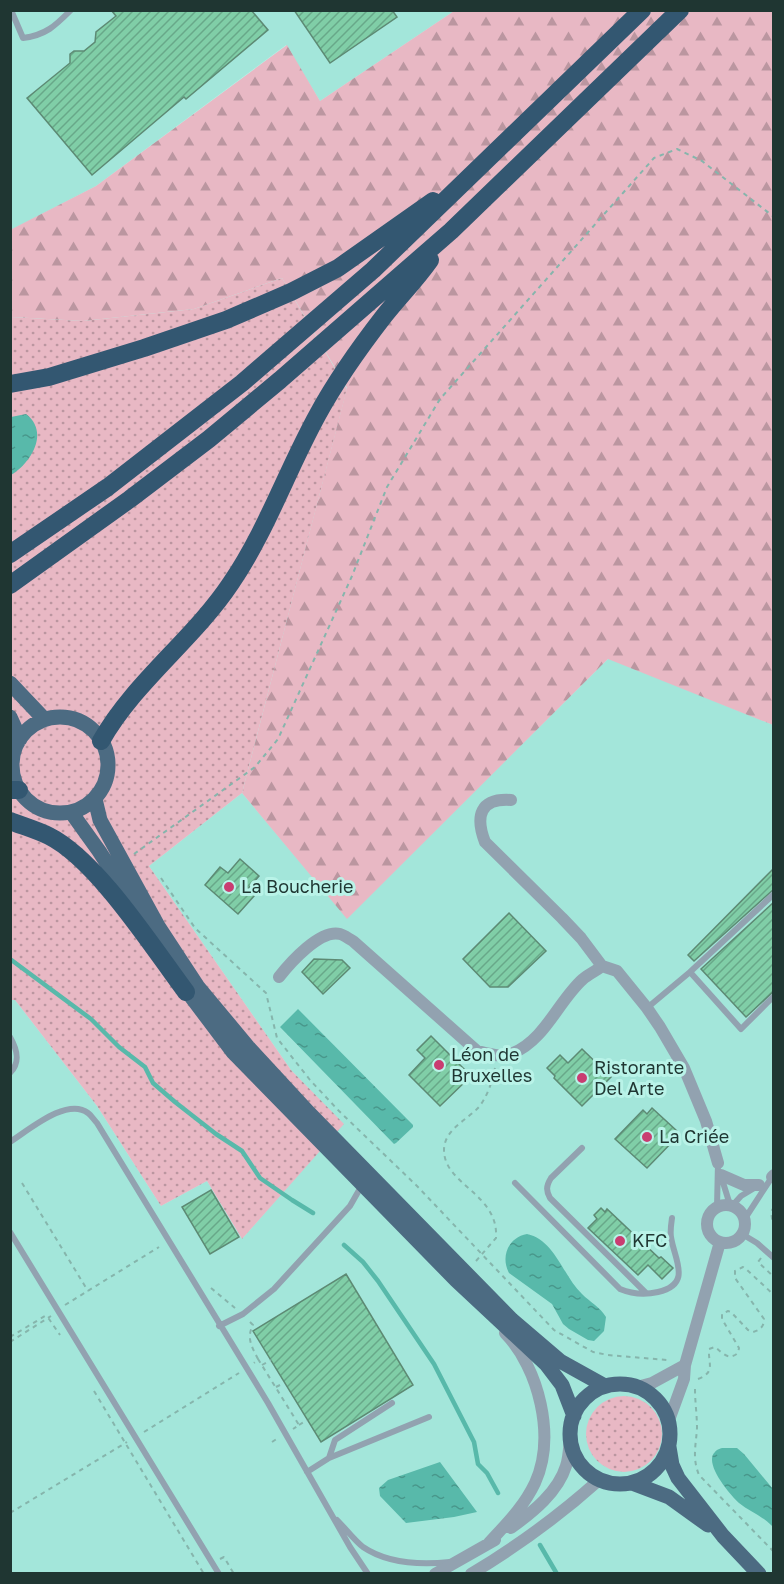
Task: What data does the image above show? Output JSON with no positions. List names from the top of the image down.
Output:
{
  "places": [
    "La Boucherie",
    "Léon de Bruxelles",
    "Ristorante Del Arte",
    "La Criée",
    "KFC"
  ]
}
